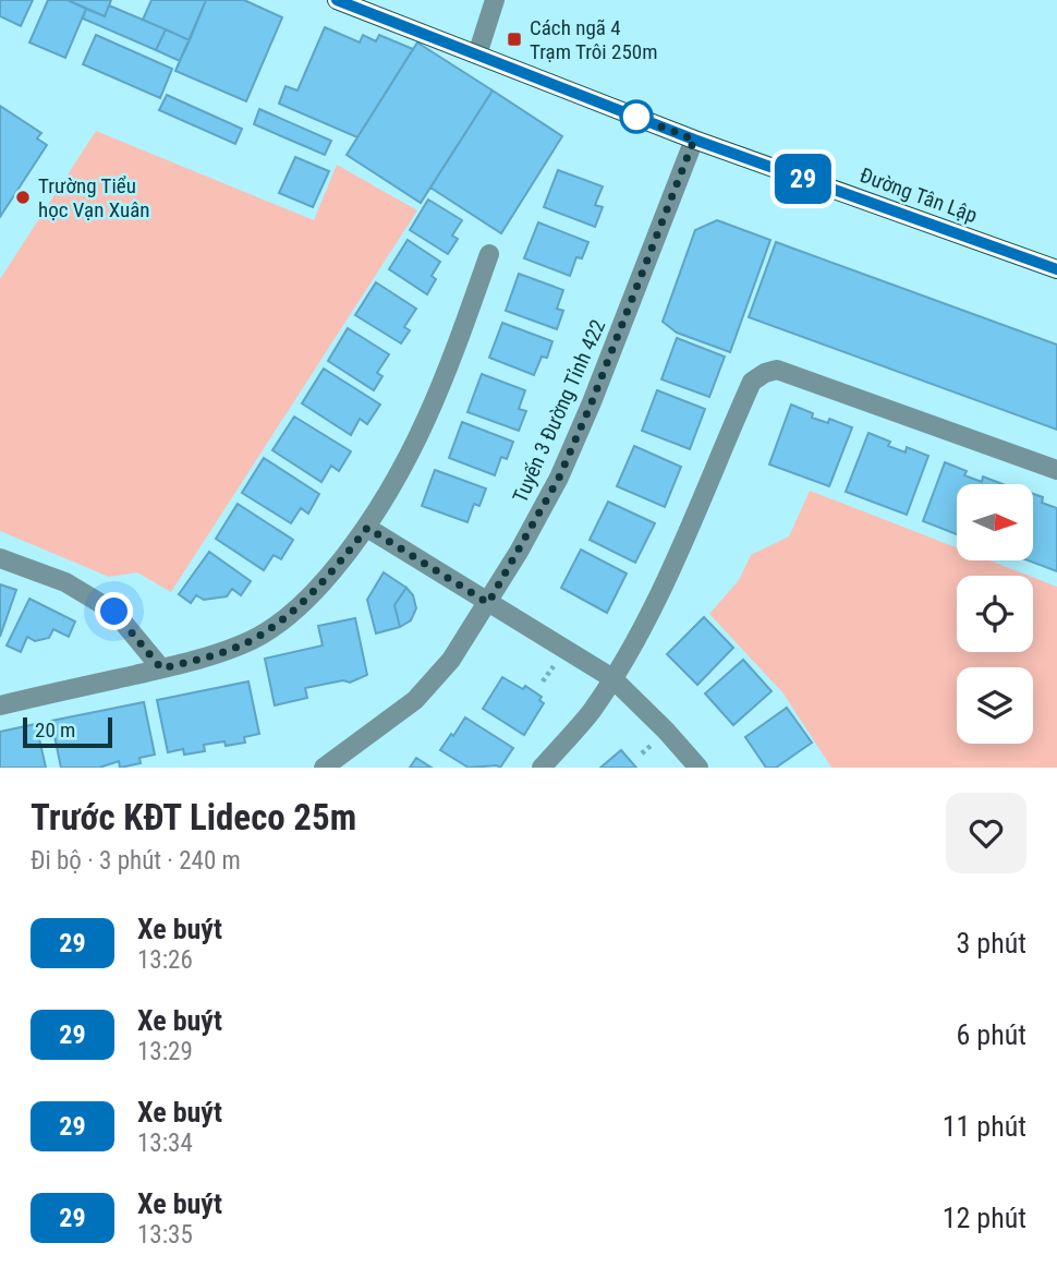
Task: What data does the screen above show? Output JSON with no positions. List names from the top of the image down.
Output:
{
  "streets": {
    "main road": ["Đường Tân Lập"],
    "street": ["Tuyến 3 Đường Tỉnh 422"]
  },
  "crossings": [
    ["Đường Tân Lập", "Tuyến 3 Đường Tỉnh 422"]
  ],
  "places": {
    "transit": ["Cách ngã 4 Trạm Trôi 250m"],
    "other": ["Trường Tiểu học Vạn Xuân"]
  },
  "lines": ["bus line 29"],
  "scale_bar": "20 m",
  "north": "right",
  "page": {
    "on_map": "29",
    "scale": "20 m",
    "heading": ["Trước KĐT Lideco 25m", "Đi bộ · 3 phút · 240 m"],
    "list": [
      {
        "mark": "29",
        "name": "Xe buýt",
        "note": "13:26",
        "value": "3 phút"
      },
      {
        "mark": "29",
        "name": "Xe buýt",
        "note": "13:29",
        "value": "6 phút"
      },
      {
        "mark": "29",
        "name": "Xe buýt",
        "note": "13:34",
        "value": "11 phút"
      },
      {
        "mark": "29",
        "name": "Xe buýt",
        "note": "13:35",
        "value": "12 phút"
      }
    ]
  }
}
